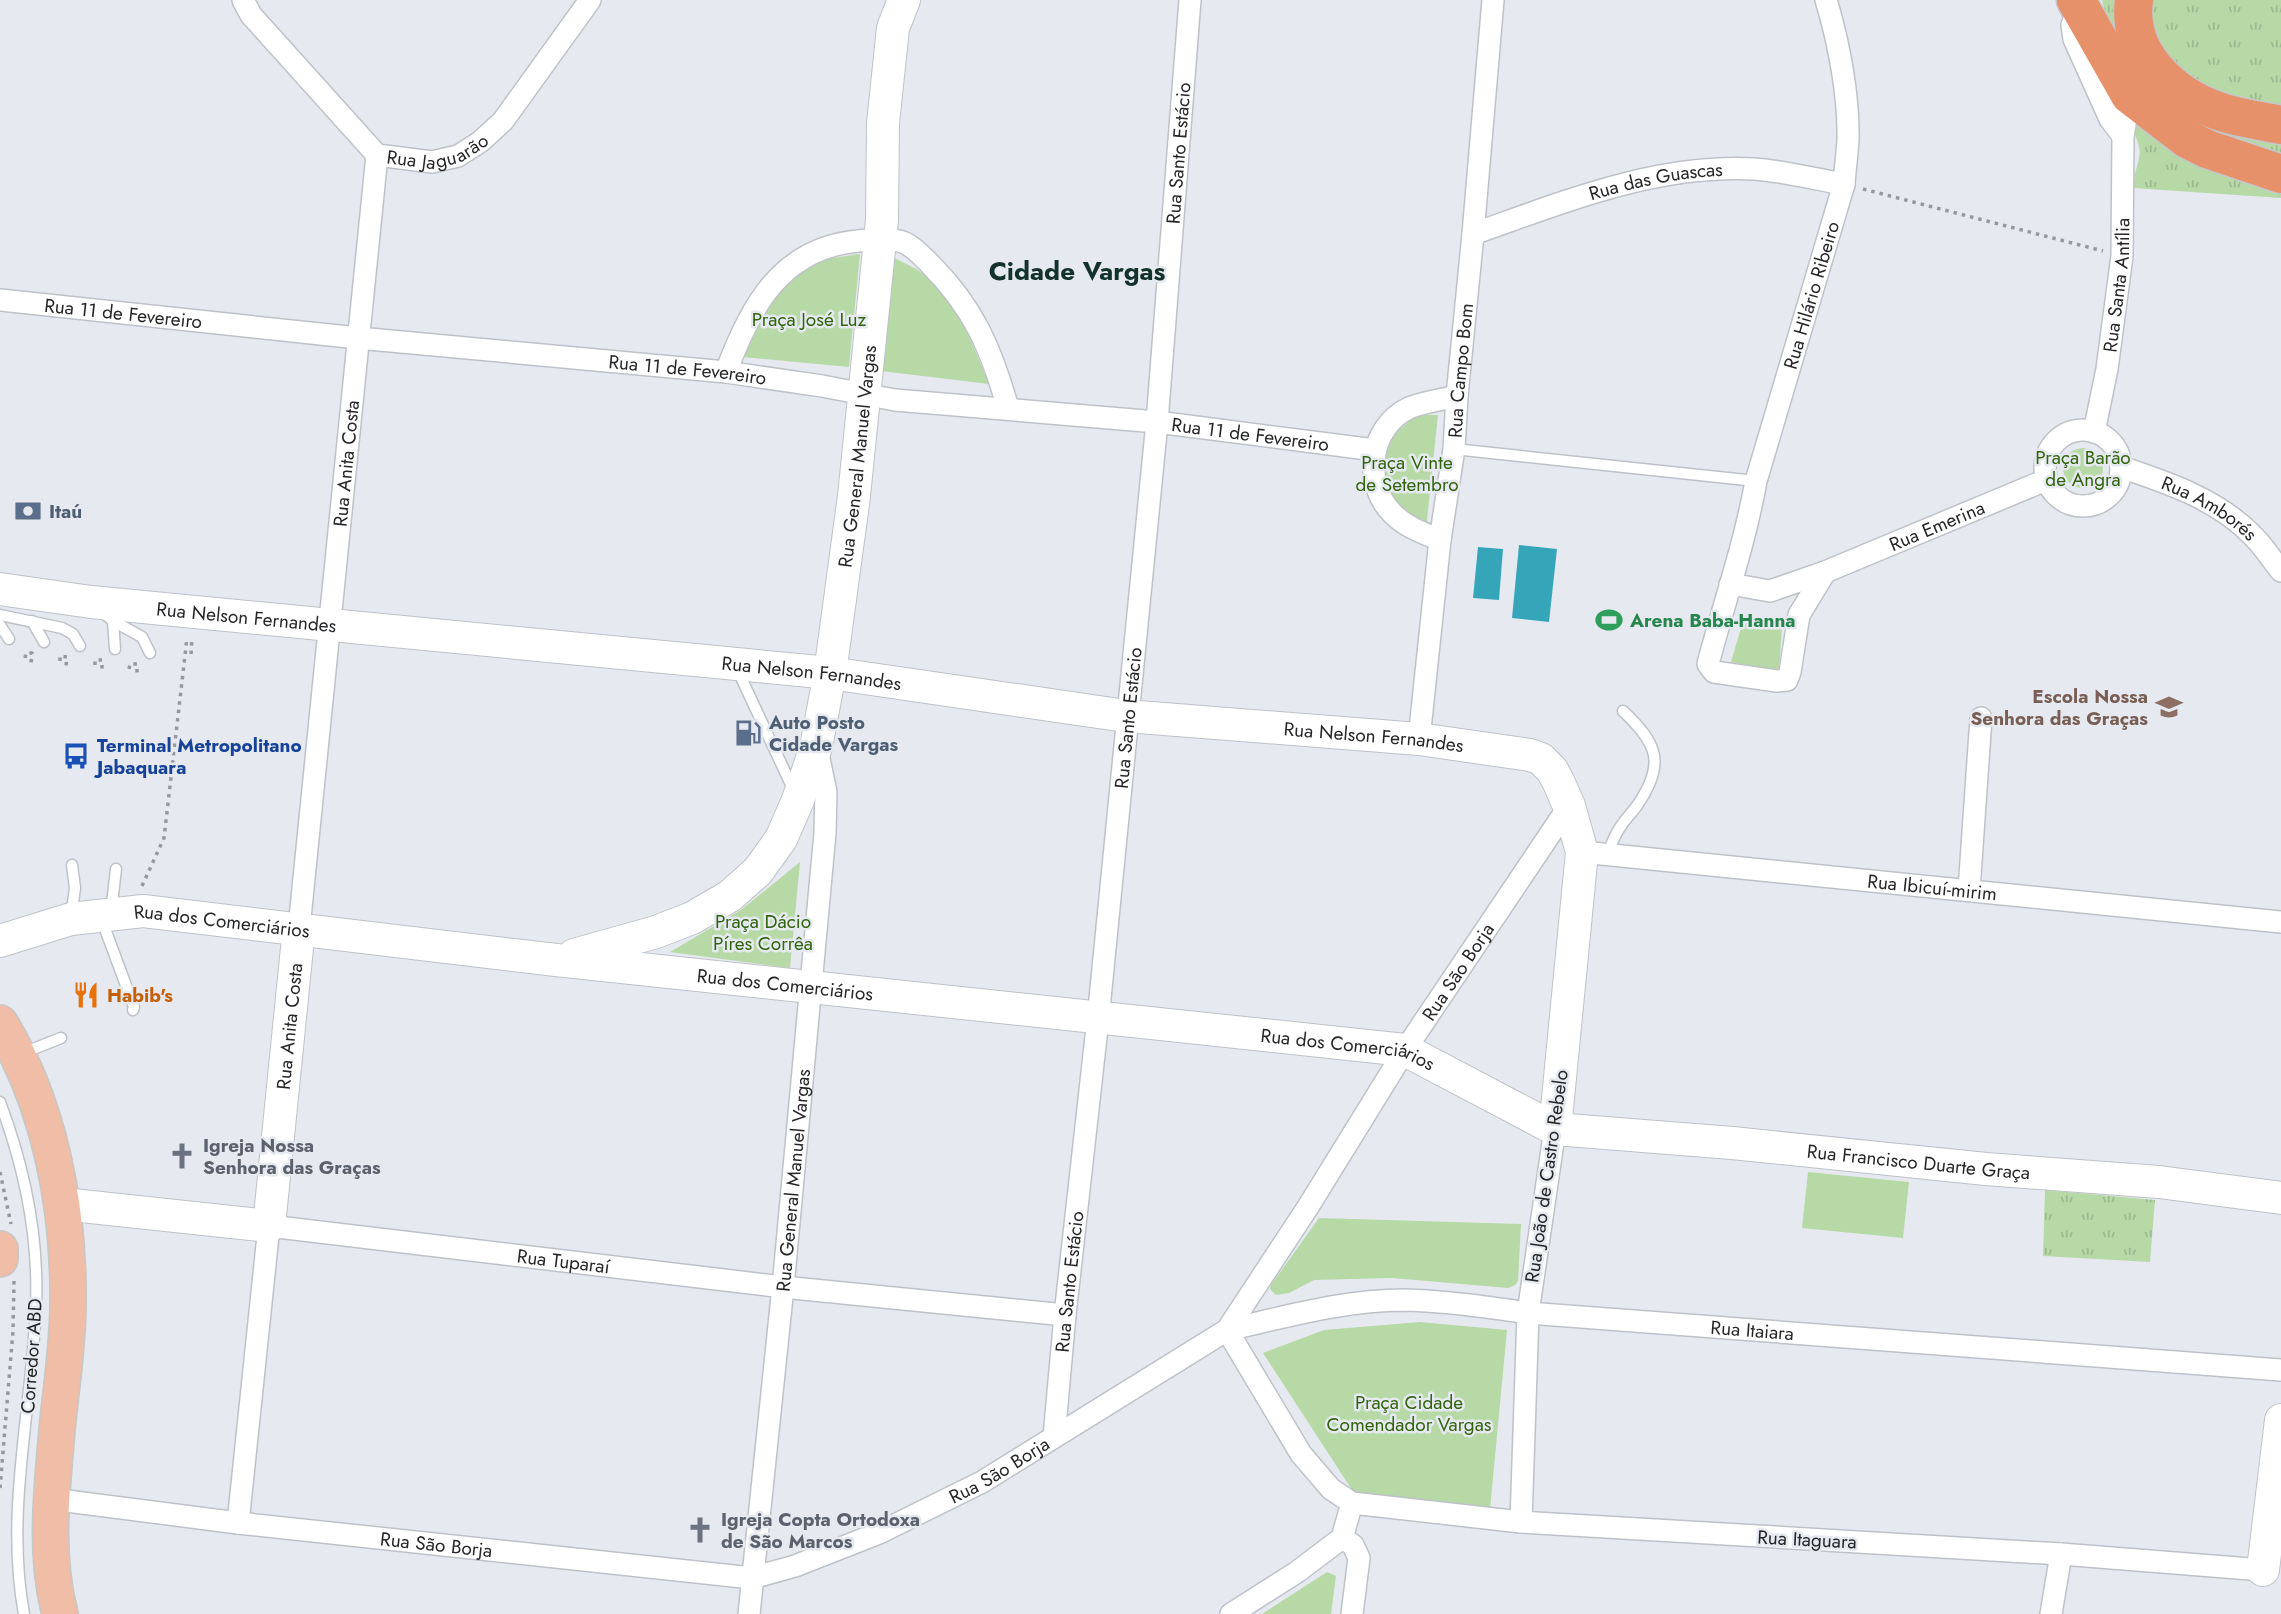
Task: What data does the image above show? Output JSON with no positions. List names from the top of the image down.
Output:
{
  "streets": {
    "street": [
      "Rua Jaguarão",
      "Rua Santo Estácio",
      "Rua das Guascas",
      "Rua Santa Antília",
      "Rua Hilário Ribeiro",
      "Rua 11 de Fevereiro",
      "Rua Campo Bom",
      "Rua General Manuel Vargas",
      "Rua Anita Costa",
      "Rua Amborés",
      "Rua Emerina",
      "Rua Nelson Fernandes",
      "Rua Ibicuí-mirim",
      "Rua dos Comerciários",
      "Rua São Borja",
      "Rua Francisco Duarte Graça",
      "Rua João de Castro Rebelo",
      "Rua Tuparaí",
      "Rua Itaiara",
      "Rua Itaguara"
    ],
    "lane": ["Corredor ABD"]
  },
  "crossings": [
    ["Rua Jaguarão", "Rua Anita Costa"],
    ["Rua Santo Estácio", "Rua 11 de Fevereiro"],
    ["Rua Santo Estácio", "Rua Nelson Fernandes"],
    ["Rua Santo Estácio", "Rua dos Comerciários"],
    ["Rua Santo Estácio", "Rua São Borja"],
    ["Rua Santo Estácio", "Rua Tuparaí"],
    ["Rua das Guascas", "Rua Hilário Ribeiro"],
    ["Rua das Guascas", "Rua Campo Bom"],
    ["Rua Santa Antília", "Rua Amborés"],
    ["Rua Santa Antília", "Rua Emerina"],
    ["Rua Hilário Ribeiro", "Rua Emerina"],
    ["Rua 11 de Fevereiro", "Rua General Manuel Vargas"],
    ["Rua 11 de Fevereiro", "Rua Anita Costa"],
    ["Rua Campo Bom", "Rua Nelson Fernandes"],
    ["Rua General Manuel Vargas", "Rua Nelson Fernandes"],
    ["Rua General Manuel Vargas", "Rua dos Comerciários"],
    ["Rua General Manuel Vargas", "Rua São Borja"],
    ["Rua General Manuel Vargas", "Rua Tuparaí"],
    ["Rua Anita Costa", "Rua Nelson Fernandes"],
    ["Rua Anita Costa", "Rua dos Comerciários"],
    ["Rua Anita Costa", "Rua São Borja"],
    ["Rua Anita Costa", "Rua Tuparaí"],
    ["Rua Amborés", "Rua Emerina"],
    ["Rua Nelson Fernandes", "Rua Ibicuí-mirim"],
    ["Rua Nelson Fernandes", "Rua São Borja"],
    ["Rua Nelson Fernandes", "Rua João de Castro Rebelo"],
    ["Rua Ibicuí-mirim", "Rua São Borja"],
    ["Rua Ibicuí-mirim", "Rua João de Castro Rebelo"],
    ["Rua dos Comerciários", "Rua São Borja"],
    ["Rua dos Comerciários", "Rua Francisco Duarte Graça"],
    ["Rua dos Comerciários", "Rua João de Castro Rebelo"],
    ["Rua São Borja", "Rua João de Castro Rebelo"],
    ["Rua São Borja", "Rua Itaiara"],
    ["Rua Francisco Duarte Graça", "Rua João de Castro Rebelo"],
    ["Rua João de Castro Rebelo", "Rua Itaiara"],
    ["Rua João de Castro Rebelo", "Rua Itaguara"]
  ],
  "districts": ["Cidade Vargas"],
  "parks": [
    "Praça José Luz",
    "Praça Barão de Angra",
    "Praça Vinte de Setembro",
    "Praça Dácio Píres Corrêa",
    "Praça Cidade Comendador Vargas"
  ],
  "places": {
    "bank": ["Itaú"],
    "sports": ["Arena Baba-Hanna"],
    "school or university": ["Escola Nossa Senhora das Graças"],
    "fuel station": ["Auto Posto Cidade Vargas"],
    "bus stop": ["Terminal Metropolitano Jabaquara"],
    "restaurant": ["Habib's"],
    "church": ["Igreja Nossa Senhora das Graças", "Igreja Copta Ortodoxa de São Marcos"]
  }
}
